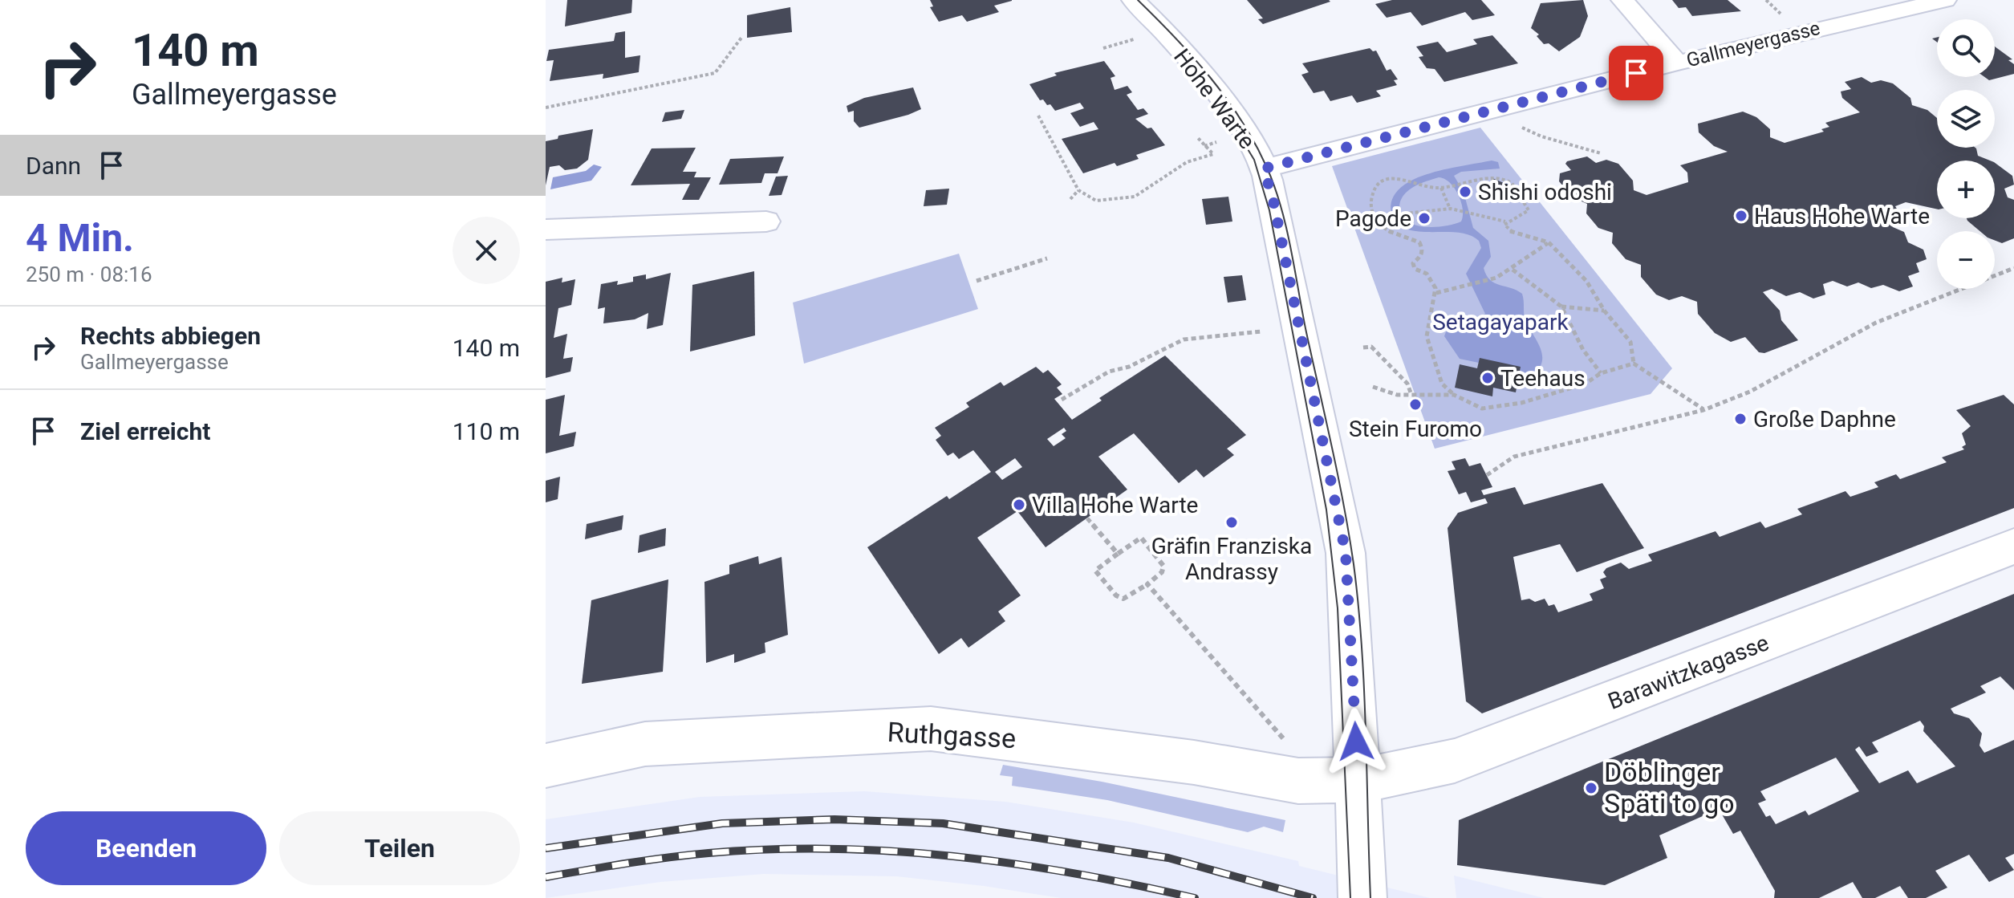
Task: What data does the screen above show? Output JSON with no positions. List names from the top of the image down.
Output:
{
  "streets": {
    "main road": ["Hohe Warte", "Barawitzkagasse", "Ruthgasse"],
    "street": ["Gallmeyergasse"]
  },
  "crossings": [
    ["Gallmeyergasse", "Hohe Warte"],
    ["Hohe Warte", "Barawitzkagasse"],
    ["Hohe Warte", "Ruthgasse"],
    ["Barawitzkagasse", "Ruthgasse"]
  ],
  "parks": ["Setagayapark"],
  "places": [
    "Shishi odoshi",
    "Haus Hohe Warte",
    "Pagode",
    "Teehaus",
    "Stein Furomo",
    "Große Daphne",
    "Villa Hohe Warte",
    "Gräfin Franziska Andrassy",
    "Döblinger Späti to go"
  ],
  "page": {
    "turn": ["140 m", "Gallmeyergasse"],
    "map_buttons": ["+", "−"],
    "then": "Dann",
    "heading": ["4 Min.", "250 m · 08:16"],
    "list": [
      {
        "name": "Rechts abbiegen",
        "note": "Gallmeyergasse",
        "value": "140 m"
      },
      {
        "name": "Ziel erreicht",
        "value": "110 m"
      }
    ],
    "buttons": ["Beenden", "Teilen"]
  }
}
